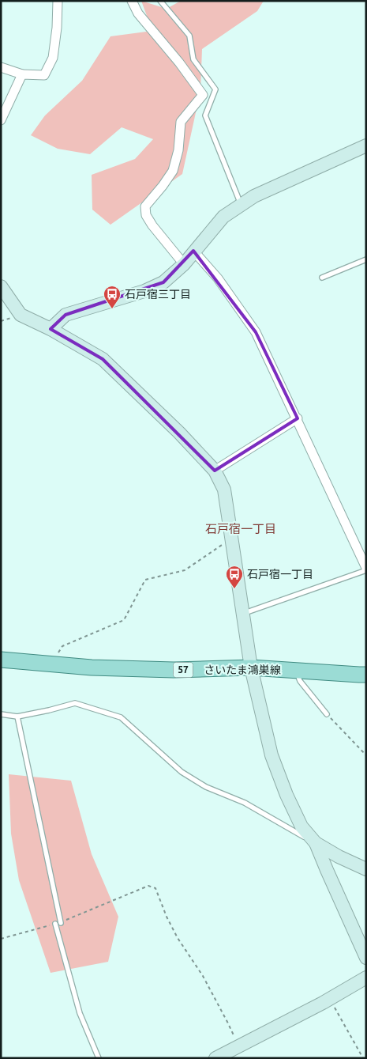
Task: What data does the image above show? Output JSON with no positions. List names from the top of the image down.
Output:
{
  "streets": {
    "main road": ["57", "さいたま鴻巣線"]
  },
  "districts": ["石戸宿一丁目"],
  "places": {
    "bus stop": ["石戸宿三丁目", "石戸宿一丁目"]
  }
}
